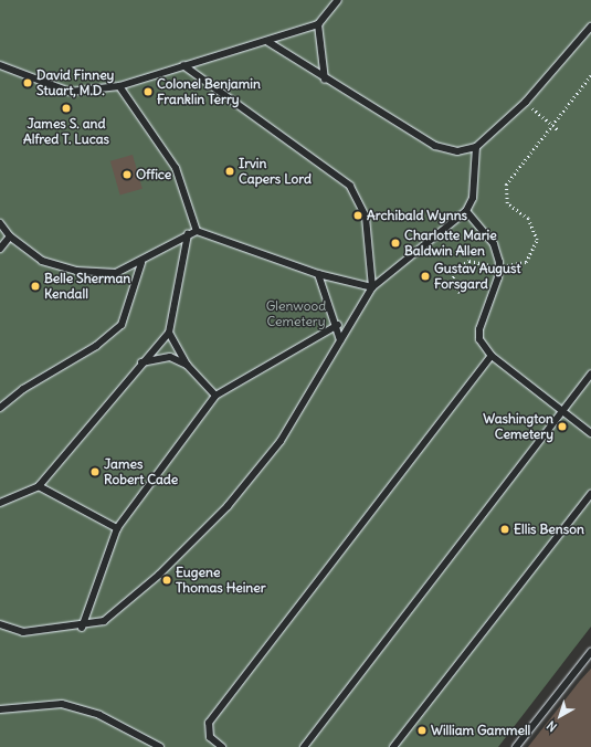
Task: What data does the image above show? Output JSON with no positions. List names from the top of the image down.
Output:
{
  "parks": ["Glenwood Cemetery"],
  "places": [
    "David Finney Stuart, M.D.",
    "Colonel Benjamin Franklin Terry",
    "James S. and Alfred T. Lucas",
    "Irvin Capers Lord",
    "Office",
    "Archibald Wynns",
    "Charlotte Marie Baldwin Allen",
    "Gustav August Forsgard",
    "Belle Sherman Kendall",
    "Washington Cemetery",
    "James Robert Cade",
    "Ellis Benson",
    "Eugene Thomas Heiner",
    "William Gammell"
  ],
  "north": "bottom left"
}
